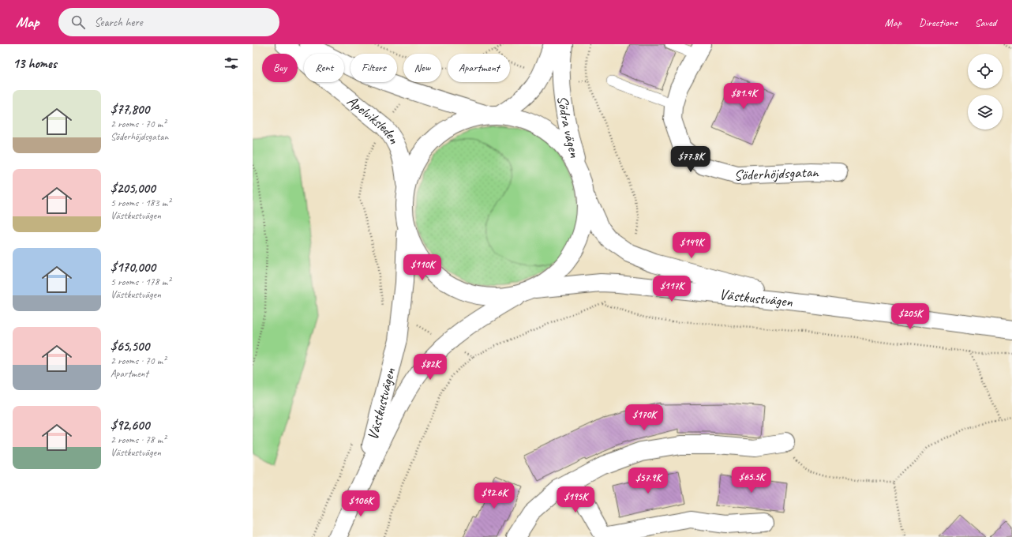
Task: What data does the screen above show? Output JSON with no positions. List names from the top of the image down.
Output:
{
  "streets": {
    "street": [
      "Apelviksleden",
      "Södra vägen",
      "Söderhöjdsgatan",
      "Västkustvägen"
    ]
  },
  "page": {
    "header": "Map",
    "search": "Search here",
    "nav": ["Map", "Directions", "Saved"],
    "heading": "13 homes",
    "chip": [
      "Buy",
      "Rent",
      "Filters",
      "New",
      "Apartment"
    ],
    "list": [
      {
        "name": "$77,800",
        "note": "2 rooms · 70 m² · Söderhöjdsgatan"
      },
      {
        "name": "$205,000",
        "note": "5 rooms · 183 m² · Västkustvägen"
      },
      {
        "name": "$170,000",
        "note": "5 rooms · 178 m² · Västkustvägen"
      },
      {
        "name": "$65,500",
        "note": "2 rooms · 70 m² · Apartment"
      },
      {
        "name": "$92,600",
        "note": "2 rooms · 78 m² · Västkustvägen"
      }
    ],
    "price": [
      "$81.4K",
      "$77.8K",
      "$149K",
      "$110K",
      "$117K",
      "$205K",
      "$82K",
      "$170K",
      "$65.5K",
      "$57.9K",
      "$92.6K",
      "$195K",
      "$106K"
    ]
  }
}
